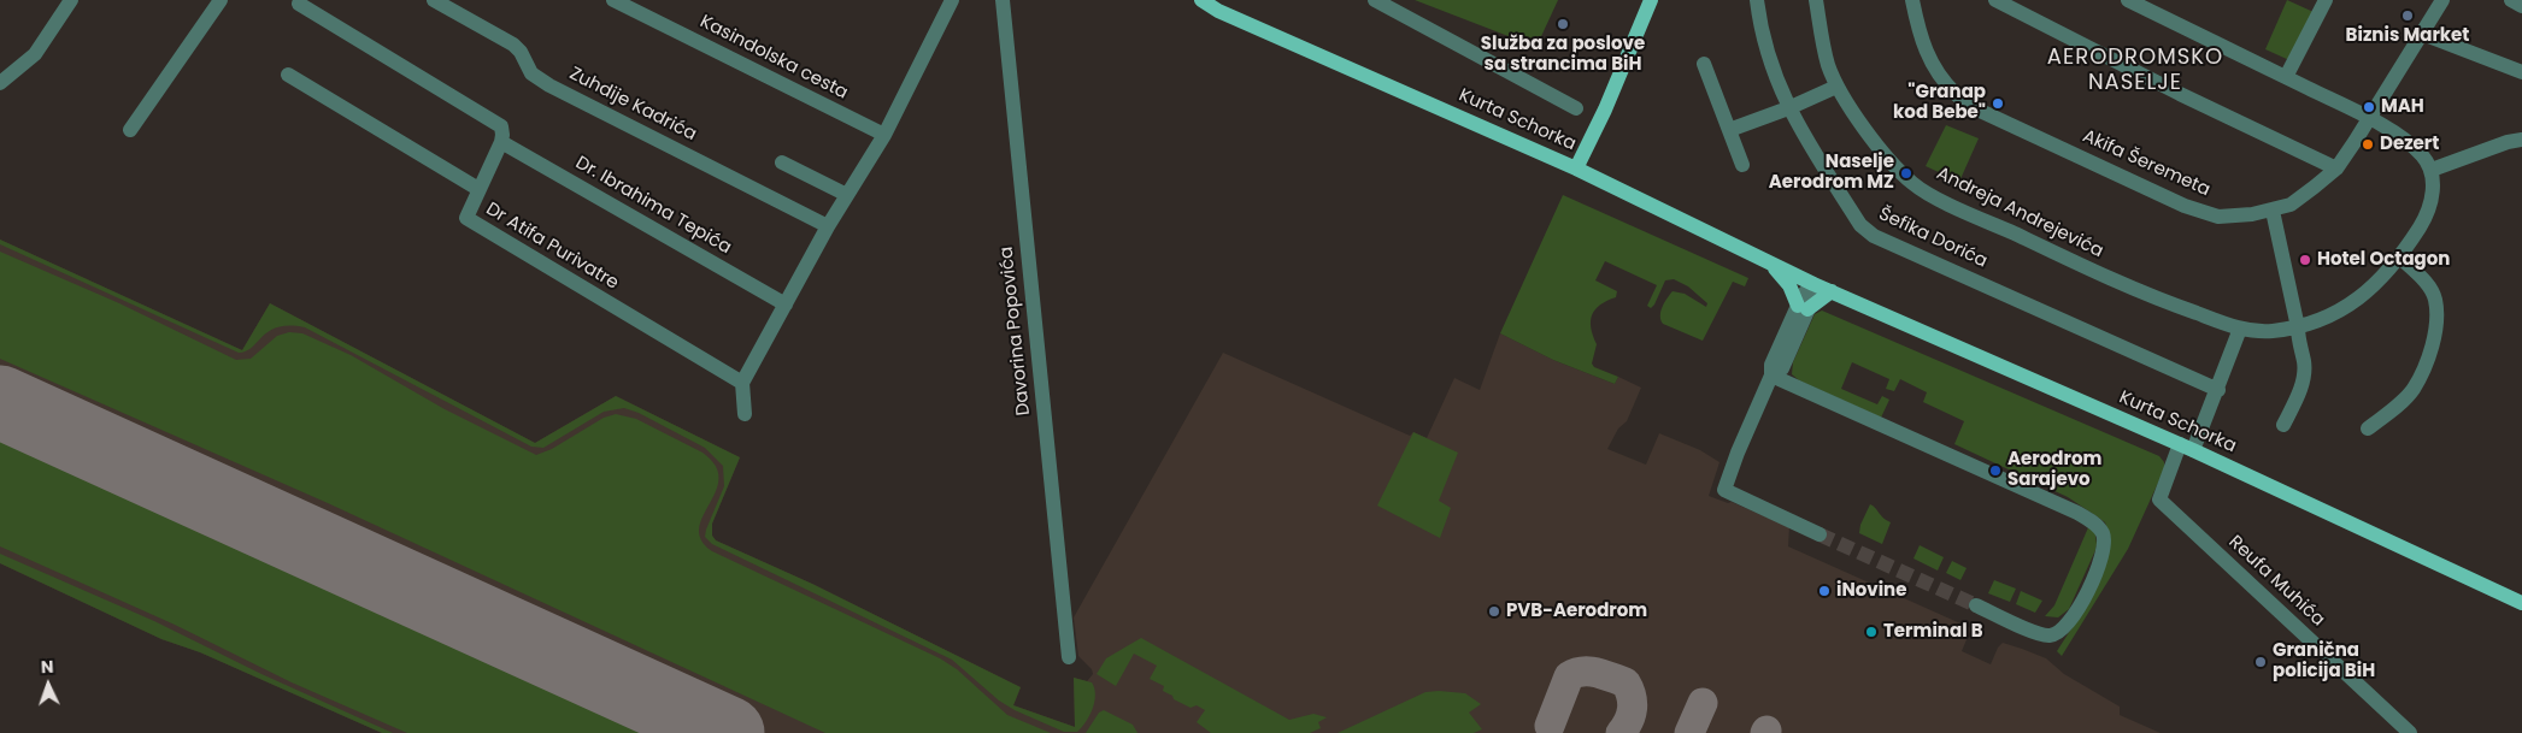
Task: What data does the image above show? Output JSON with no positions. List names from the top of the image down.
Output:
{
  "streets": {
    "main road": ["Kurta Schorka"],
    "street": [
      "Kasindolska cesta",
      "Zuhdije Kadrića",
      "Akifa Šeremeta",
      "Dr. Ibrahima Tepića",
      "Andreja Andrejevića",
      "Šefika Dorića",
      "Dr Atifa Purivatre",
      "Davorina Popovića",
      "Reufa Muhića"
    ]
  },
  "crossings": [
    ["Kurta Schorka", "Reufa Muhića"]
  ],
  "districts": ["AERODROMSKO NASELJE"],
  "places": [
    "Biznis Market",
    "Služba za poslove sa strancima BiH",
    "\"Granap kod Bebe\"",
    "MAH",
    "Dezert",
    "Naselje Aerodrom MZ",
    "Hotel Octagon",
    "Aerodrom Sarajevo",
    "iNovine",
    "PVB-Aerodrom",
    "Terminal B",
    "Granična policija BiH"
  ],
  "north": "top"
}
